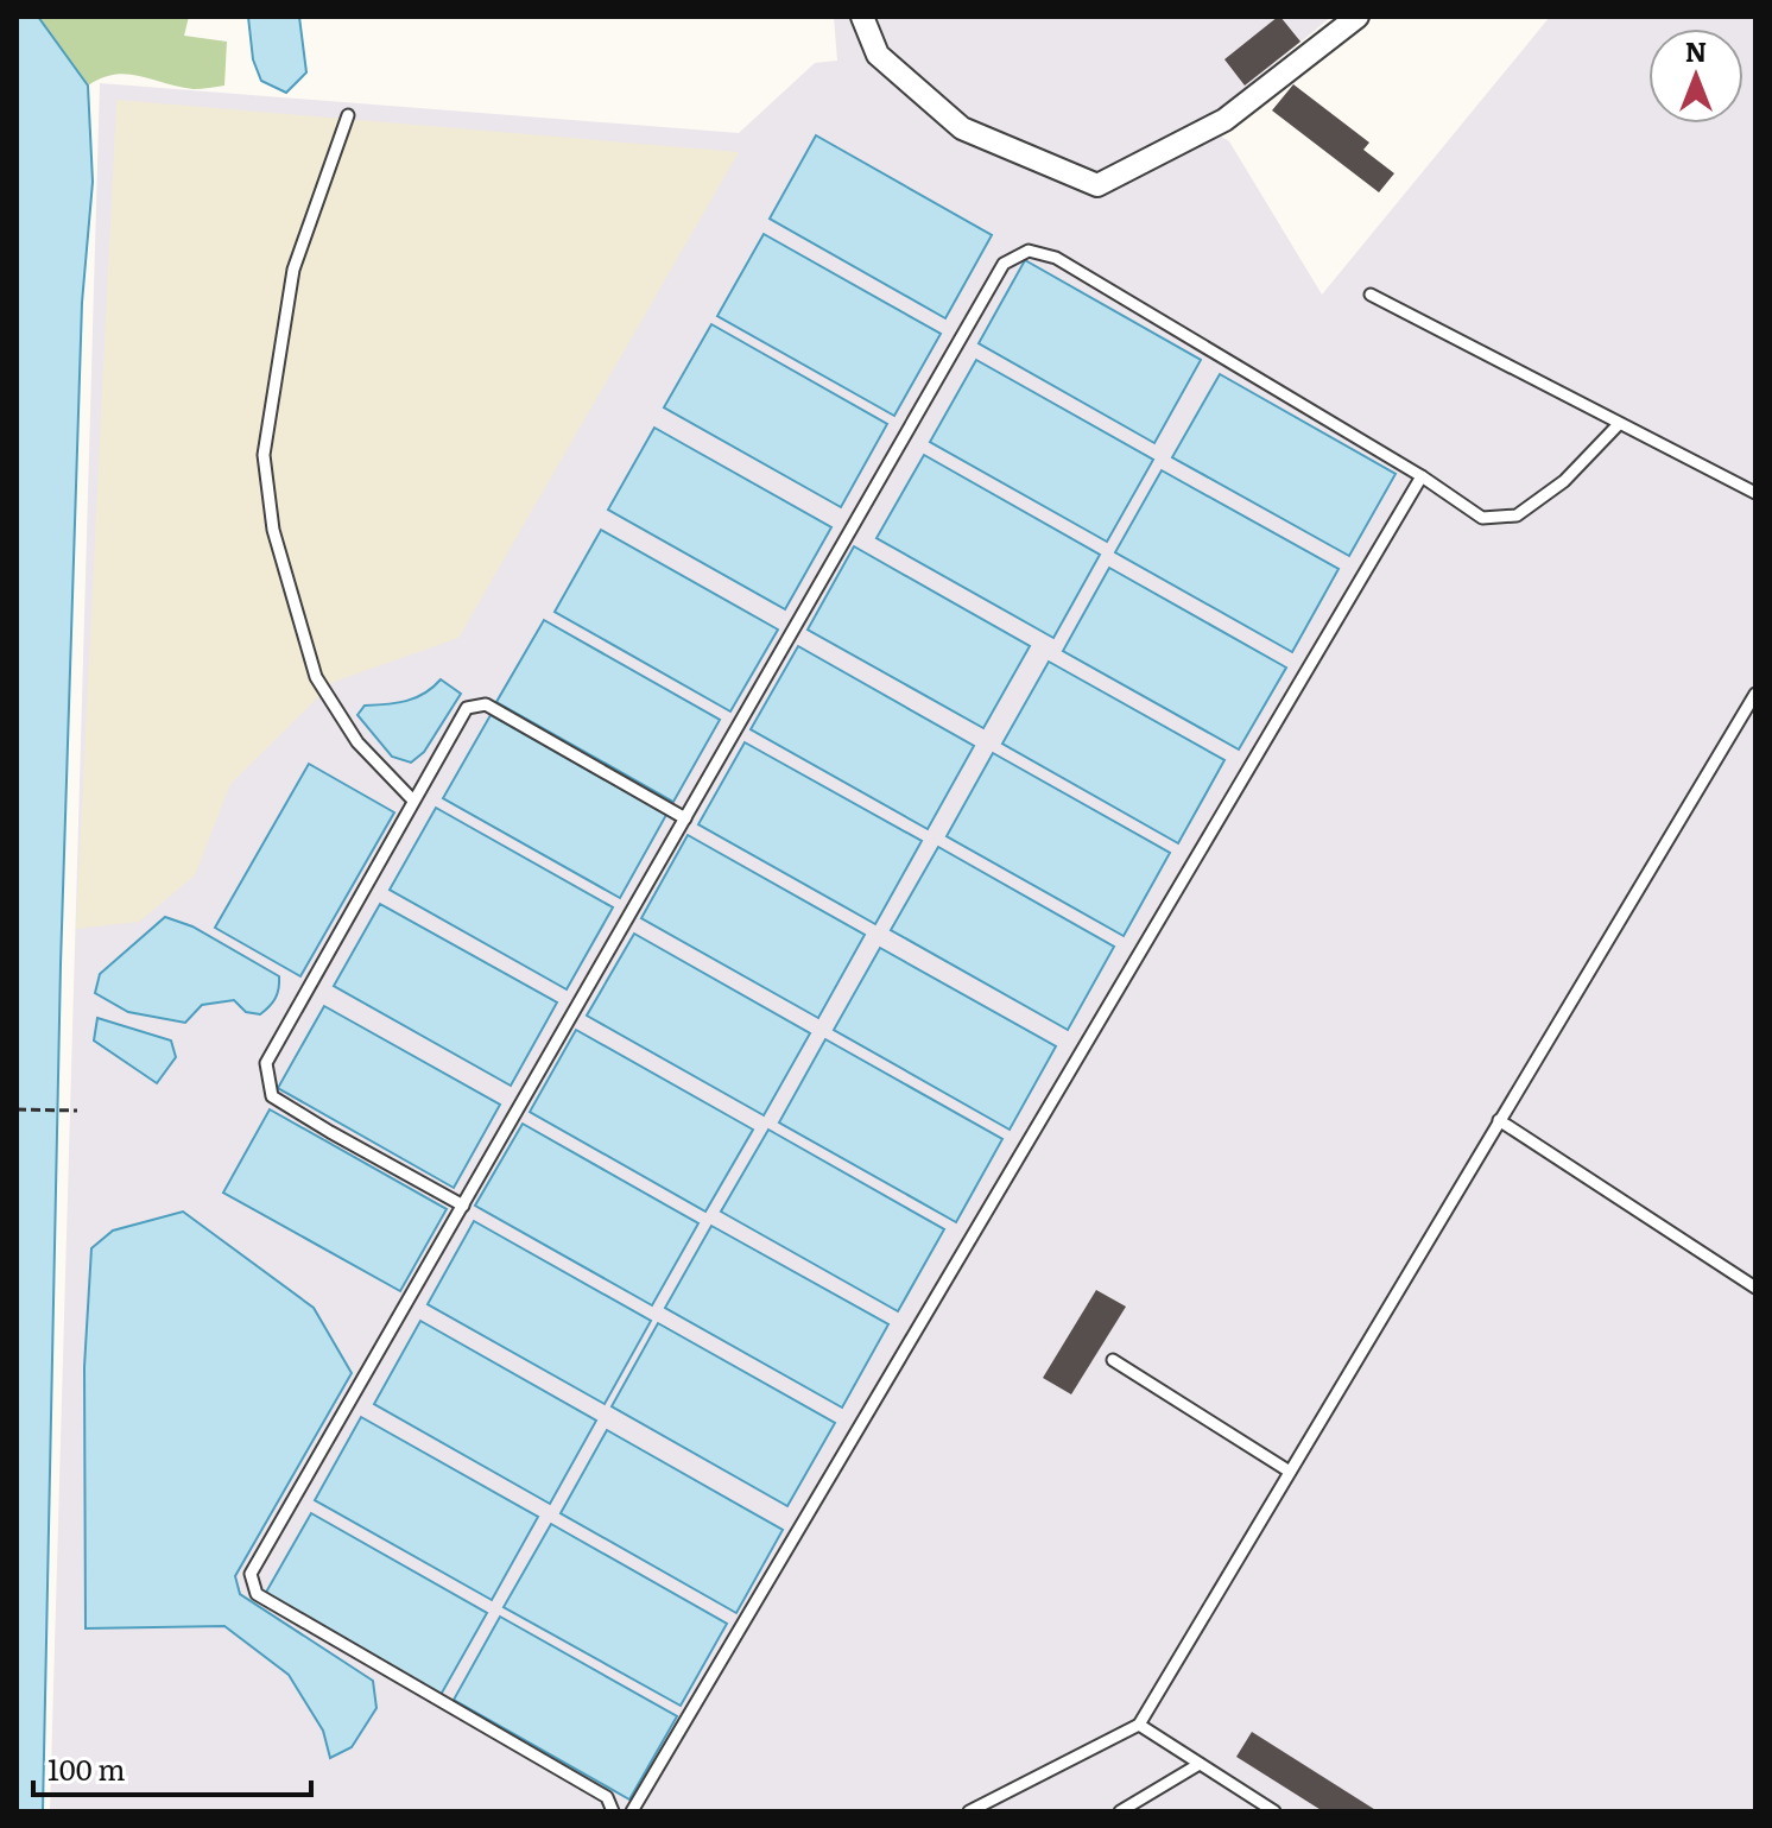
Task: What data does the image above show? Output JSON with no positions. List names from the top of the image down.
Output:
{
  "scale_bar": "100 m",
  "north": "top"
}
